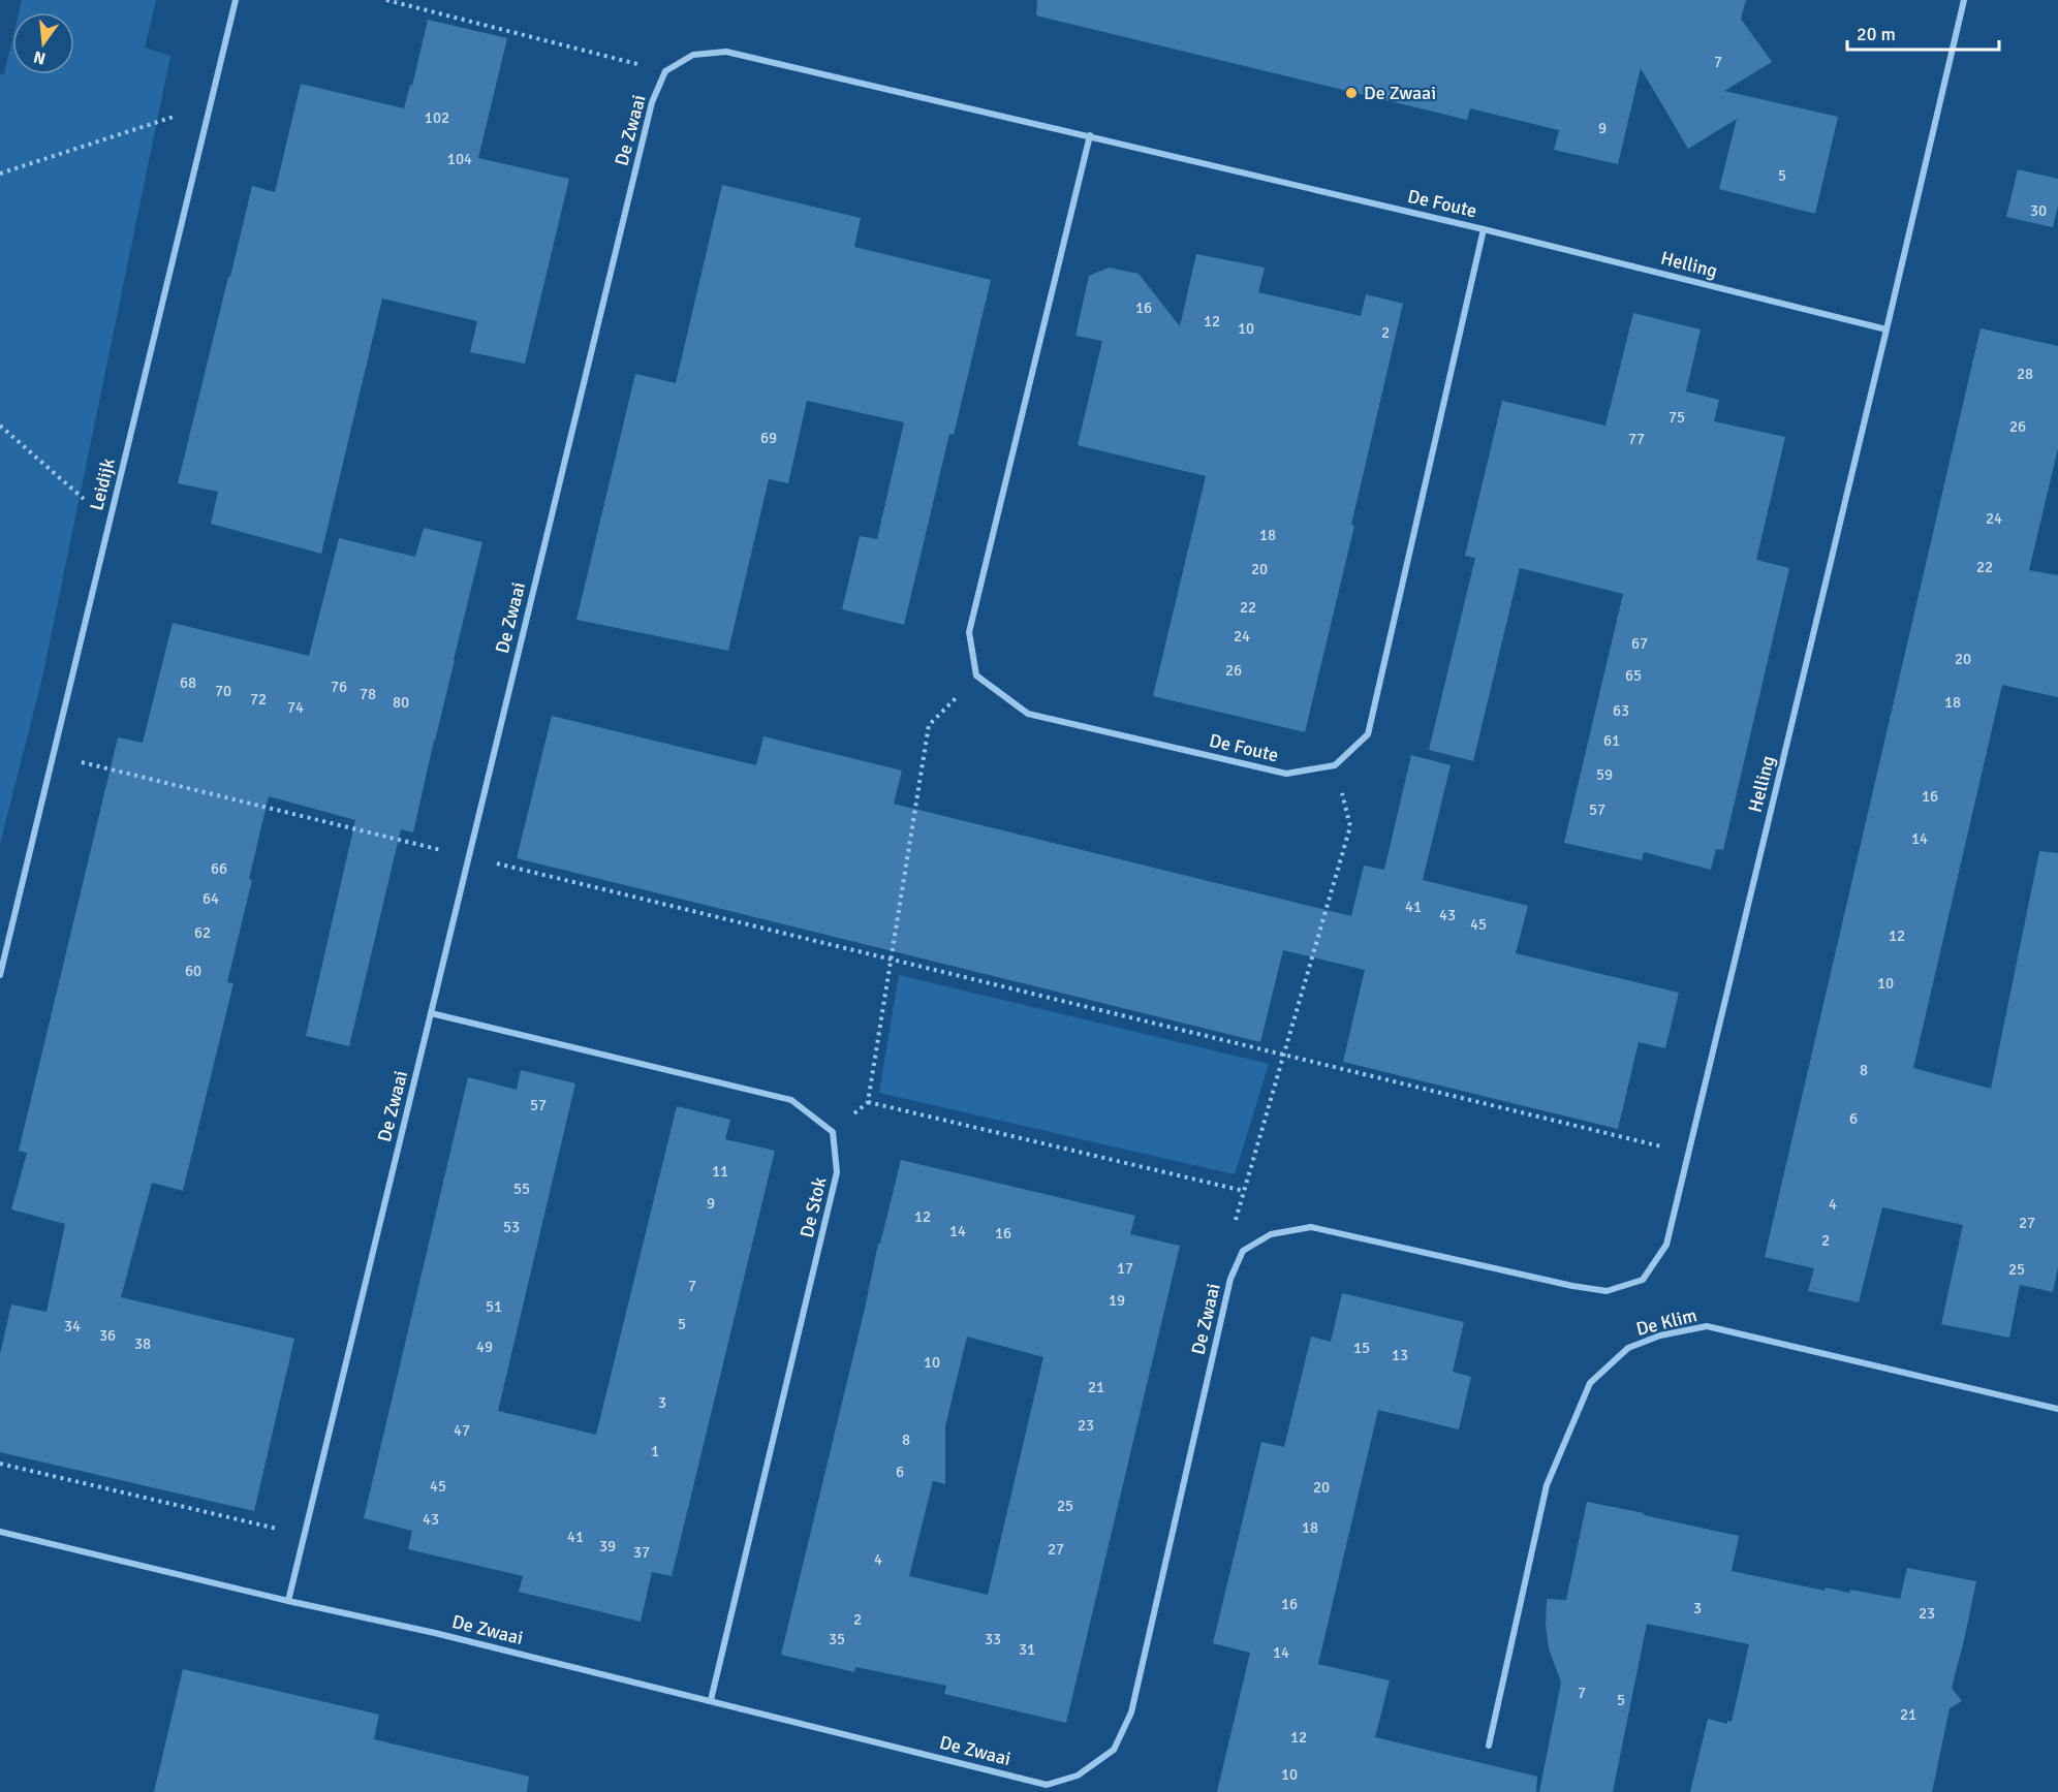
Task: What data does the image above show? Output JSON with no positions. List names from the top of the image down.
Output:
{
  "streets": {
    "street": [
      "De Zwaai",
      "De Foute",
      "Helling",
      "Leidijk",
      "De Stok",
      "De Klim"
    ]
  },
  "crossings": [
    ["De Zwaai", "Helling"],
    ["De Zwaai", "De Stok"],
    ["De Foute", "Helling"]
  ],
  "places": ["De Zwaai"],
  "house_numbers": [
    "7",
    "102",
    "9",
    "104",
    "5",
    "30",
    "16",
    "12",
    "10",
    "2",
    "28",
    "75",
    "26",
    "69",
    "77",
    "24",
    "18",
    "22",
    "20",
    "22",
    "24",
    "67",
    "20",
    "26",
    "65",
    "68",
    "76",
    "70",
    "78",
    "72",
    "80",
    "18",
    "74",
    "63",
    "61",
    "59",
    "16",
    "57",
    "14",
    "66",
    "64",
    "41",
    "43",
    "45",
    "62",
    "12",
    "60",
    "10",
    "8",
    "57",
    "6",
    "11",
    "55",
    "9",
    "4",
    "12",
    "27",
    "53",
    "14",
    "16",
    "2",
    "17",
    "25",
    "7",
    "19",
    "51",
    "5",
    "34",
    "36",
    "38",
    "49",
    "15",
    "13",
    "10",
    "21",
    "3",
    "23",
    "47",
    "8",
    "1",
    "6",
    "45",
    "20",
    "25",
    "43",
    "18",
    "41",
    "39",
    "27",
    "37",
    "4",
    "16",
    "3",
    "23",
    "2",
    "35",
    "33",
    "31",
    "14",
    "7",
    "5",
    "21",
    "12",
    "10"
  ],
  "scale_bar": "20 m",
  "north": "bottom"
}
